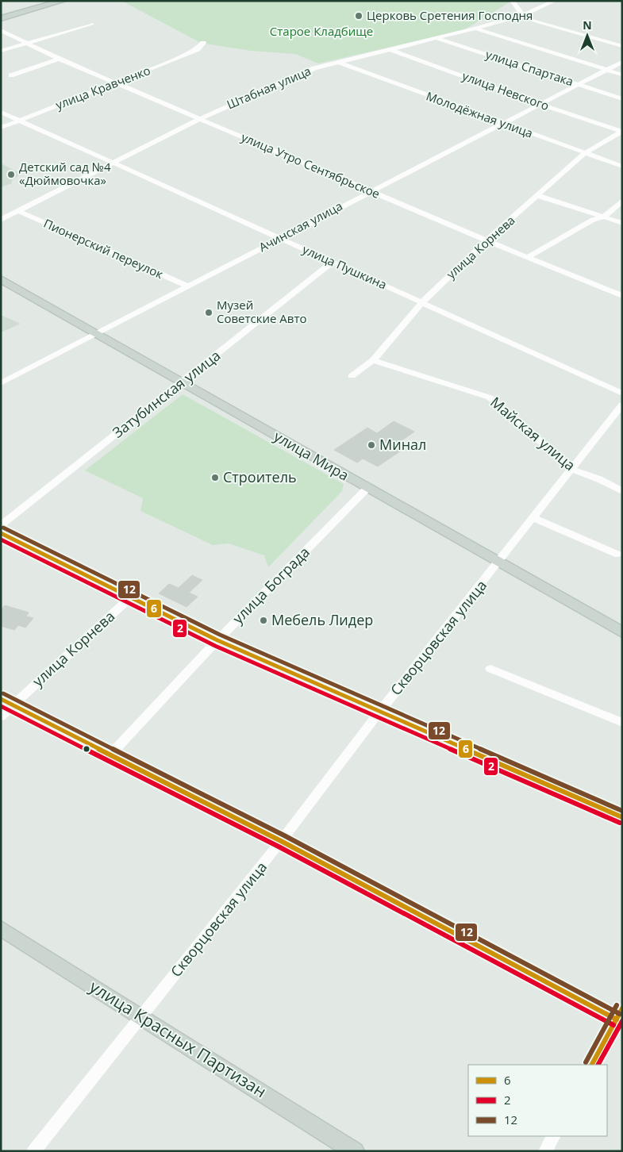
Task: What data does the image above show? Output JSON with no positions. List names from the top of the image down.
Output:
{
  "streets": {
    "main road": ["улица Мира", "улица Красных Партизан"],
    "street": [
      "улица Спартака",
      "улица Кравченко",
      "Штабная улица",
      "улица Невского",
      "Молодёжная улица",
      "улица Утро Сентябрьское",
      "Ачинская улица",
      "улица Корнева",
      "Пионерский переулок",
      "улица Пушкина",
      "Затубинская улица",
      "Майская улица",
      "улица Бограда",
      "Скворцовская улица"
    ]
  },
  "crossings": [
    ["улица Спартака", "Штабная улица"],
    ["улица Спартака", "Ачинская улица"],
    ["улица Кравченко", "улица Утро Сентябрьское"],
    ["улица Кравченко", "улица Пушкина"],
    ["Штабная улица", "улица Невского"],
    ["Штабная улица", "Молодёжная улица"],
    ["Штабная улица", "улица Утро Сентябрьское"],
    ["Штабная улица", "Пионерский переулок"],
    ["Штабная улица", "улица Пушкина"],
    ["улица Невского", "Ачинская улица"],
    ["улица Невского", "улица Корнева"],
    ["Молодёжная улица", "Ачинская улица"],
    ["Молодёжная улица", "улица Корнева"],
    ["улица Утро Сентябрьское", "Ачинская улица"],
    ["улица Утро Сентябрьское", "улица Корнева"],
    ["Ачинская улица", "Пионерский переулок"],
    ["Ачинская улица", "улица Пушкина"],
    ["Ачинская улица", "улица Мира"],
    ["улица Корнева", "улица Пушкина"],
    ["улица Корнева", "Майская улица"],
    ["улица Пушкина", "Затубинская улица"],
    ["Затубинская улица", "улица Мира"],
    ["Майская улица", "Скворцовская улица"],
    ["улица Мира", "улица Бограда"],
    ["улица Мира", "Скворцовская улица"],
    ["Скворцовская улица", "улица Красных Партизан"]
  ],
  "parks": ["Старое Кладбище"],
  "places": [
    "Церковь Сретения Господня",
    "Детский сад №4 «Дюймовочка»",
    "Музей Советские Авто",
    "Минал",
    "Строитель",
    "Мебель Лидер"
  ],
  "lines": ["transit line 12", "transit line 6", "transit line 2"],
  "legend": ["6", "2", "12"],
  "north": "top"
}
